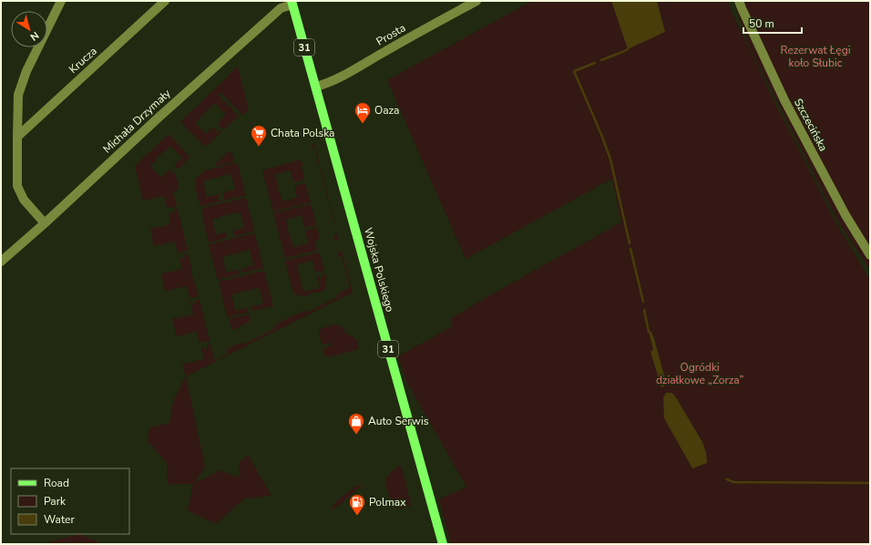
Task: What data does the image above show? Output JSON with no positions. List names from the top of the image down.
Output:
{
  "streets": {
    "main road": ["31", "Wojska Polskiego"],
    "street": [
      "Prosta",
      "Krucza",
      "Michała Drzymały",
      "Szczecińska"
    ]
  },
  "crossings": [
    ["Prosta", "Wojska Polskiego"],
    ["Michała Drzymały", "Wojska Polskiego"]
  ],
  "parks": ["Rezerwat Łęgi koło Słubic", "Ogródki działkowe „Zorza”"],
  "places": {
    "hotel": ["Oaza"],
    "supermarket": ["Chata Polska"],
    "shop": ["Auto Serwis"],
    "fuel station": ["Polmax"]
  },
  "legend": ["Road", "Park", "Water"],
  "scale_bar": "50 m",
  "north": "bottom right"
}
